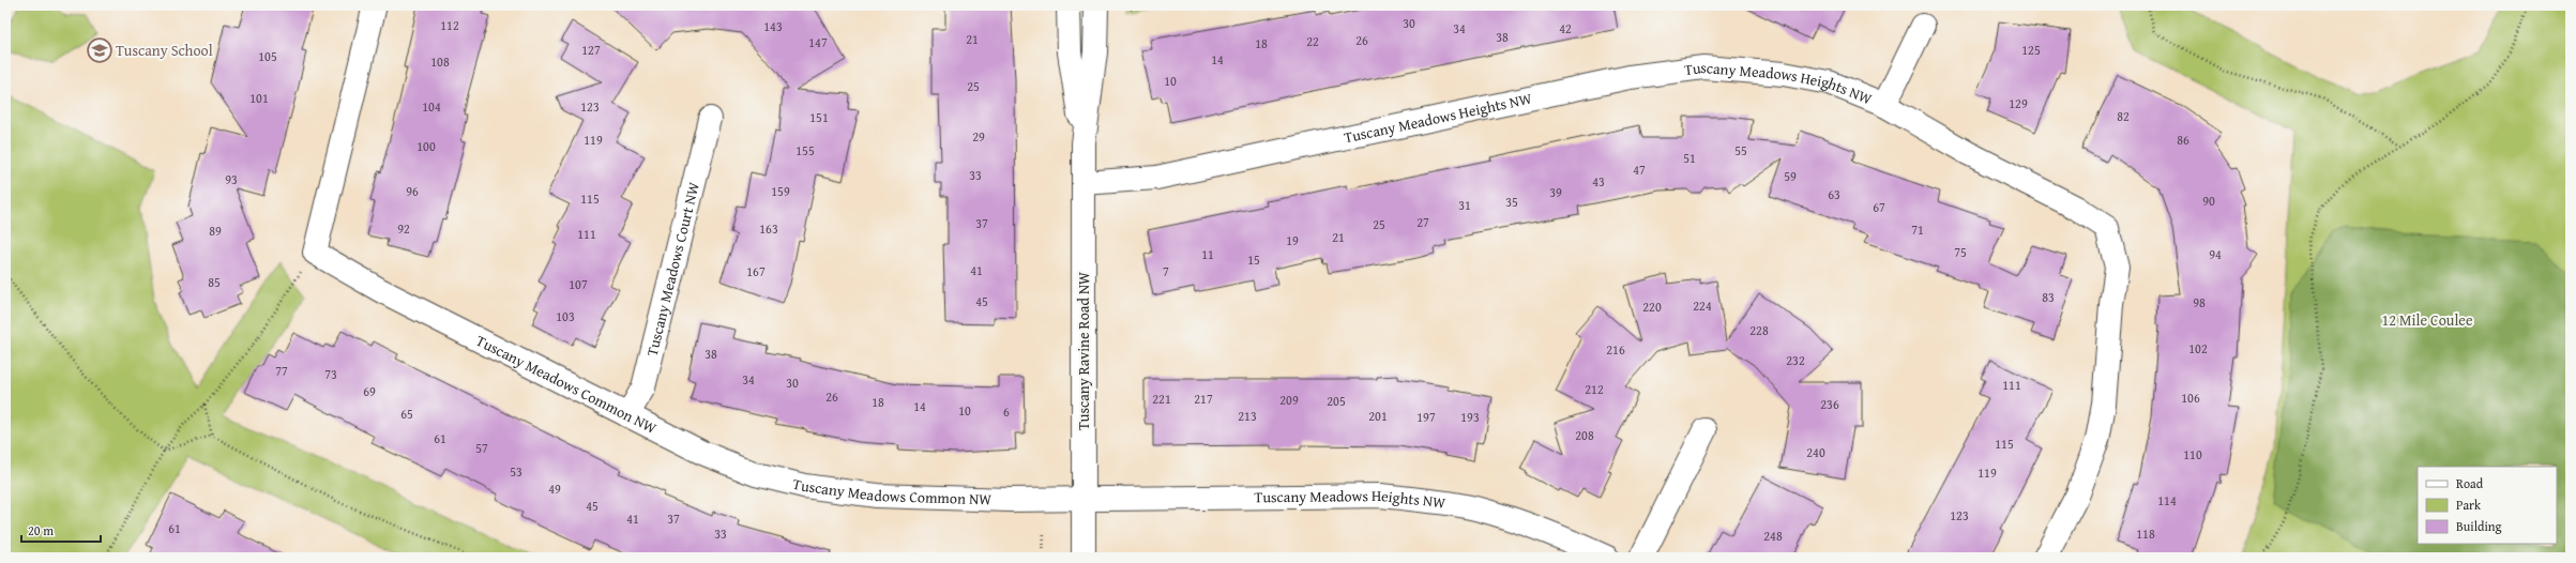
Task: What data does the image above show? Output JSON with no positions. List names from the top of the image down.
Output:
{
  "streets": {
    "street": [
      "Tuscany Meadows Heights NW",
      "Tuscany Meadows Court NW",
      "Tuscany Ravine Road NW",
      "Tuscany Meadows Common NW"
    ]
  },
  "crossings": [
    ["Tuscany Meadows Heights NW", "Tuscany Ravine Road NW"],
    ["Tuscany Meadows Heights NW", "Tuscany Meadows Common NW"],
    ["Tuscany Meadows Court NW", "Tuscany Meadows Common NW"],
    ["Tuscany Ravine Road NW", "Tuscany Meadows Common NW"]
  ],
  "parks": ["12 Mile Coulee"],
  "places": {
    "school or university": ["Tuscany School"]
  },
  "house_numbers": [
    "30",
    "112",
    "143",
    "34",
    "42",
    "38",
    "21",
    "26",
    "22",
    "147",
    "18",
    "127",
    "125",
    "105",
    "14",
    "108",
    "10",
    "25",
    "101",
    "129",
    "104",
    "123",
    "82",
    "151",
    "29",
    "119",
    "86",
    "100",
    "155",
    "55",
    "51",
    "47",
    "33",
    "59",
    "93",
    "43",
    "96",
    "159",
    "39",
    "63",
    "115",
    "90",
    "35",
    "31",
    "67",
    "27",
    "37",
    "25",
    "92",
    "163",
    "71",
    "89",
    "111",
    "21",
    "19",
    "75",
    "11",
    "94",
    "15",
    "41",
    "167",
    "7",
    "85",
    "107",
    "83",
    "45",
    "98",
    "224",
    "220",
    "103",
    "228",
    "102",
    "216",
    "38",
    "232",
    "77",
    "73",
    "34",
    "30",
    "111",
    "212",
    "69",
    "26",
    "106",
    "221",
    "217",
    "209",
    "205",
    "18",
    "236",
    "14",
    "10",
    "6",
    "65",
    "213",
    "201",
    "197",
    "193",
    "208",
    "61",
    "115",
    "57",
    "240",
    "110",
    "53",
    "119",
    "49",
    "114",
    "45",
    "123",
    "41",
    "37",
    "61",
    "33",
    "118",
    "248"
  ],
  "legend": ["Road", "Park", "Building"],
  "scale_bar": "20 m"
}
